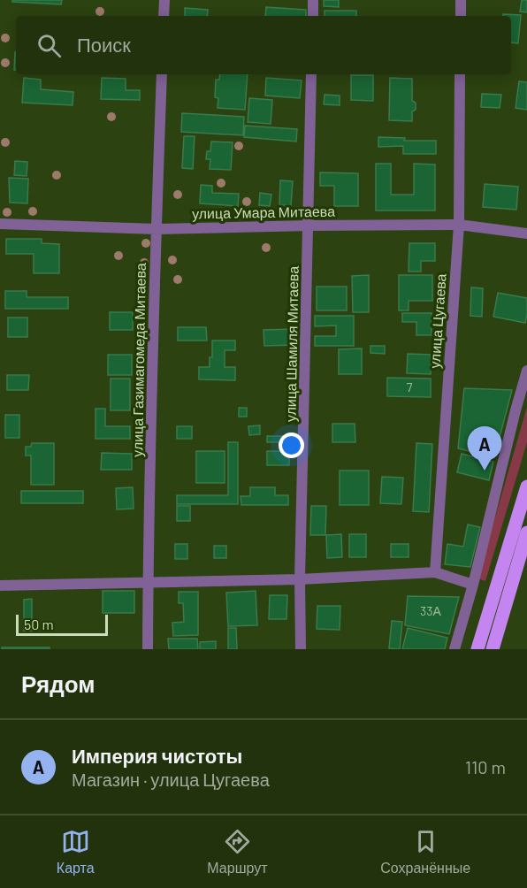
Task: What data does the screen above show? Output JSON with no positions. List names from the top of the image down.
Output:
{
  "streets": {
    "street": [
      "улица Умара Митаева",
      "улица Цугаева",
      "улица Шамиля Митаева",
      "улица Газимагомеда Митаева"
    ]
  },
  "crossings": [
    ["улица Умара Митаева", "улица Цугаева"],
    ["улица Умара Митаева", "улица Шамиля Митаева"],
    ["улица Умара Митаева", "улица Газимагомеда Митаева"]
  ],
  "house_numbers": ["7", "33А"],
  "scale_bar": "50 m",
  "page": {
    "search": "Поиск",
    "pins": "A",
    "scale": "50 m",
    "heading": "Рядом",
    "list": [
      {
        "mark": "A",
        "name": "Империя чистоты",
        "note": "Магазин · улица Цугаева",
        "value": "110 m"
      }
    ],
    "nav": ["Карта", "Маршрут", "Сохранённые"]
  }
}
